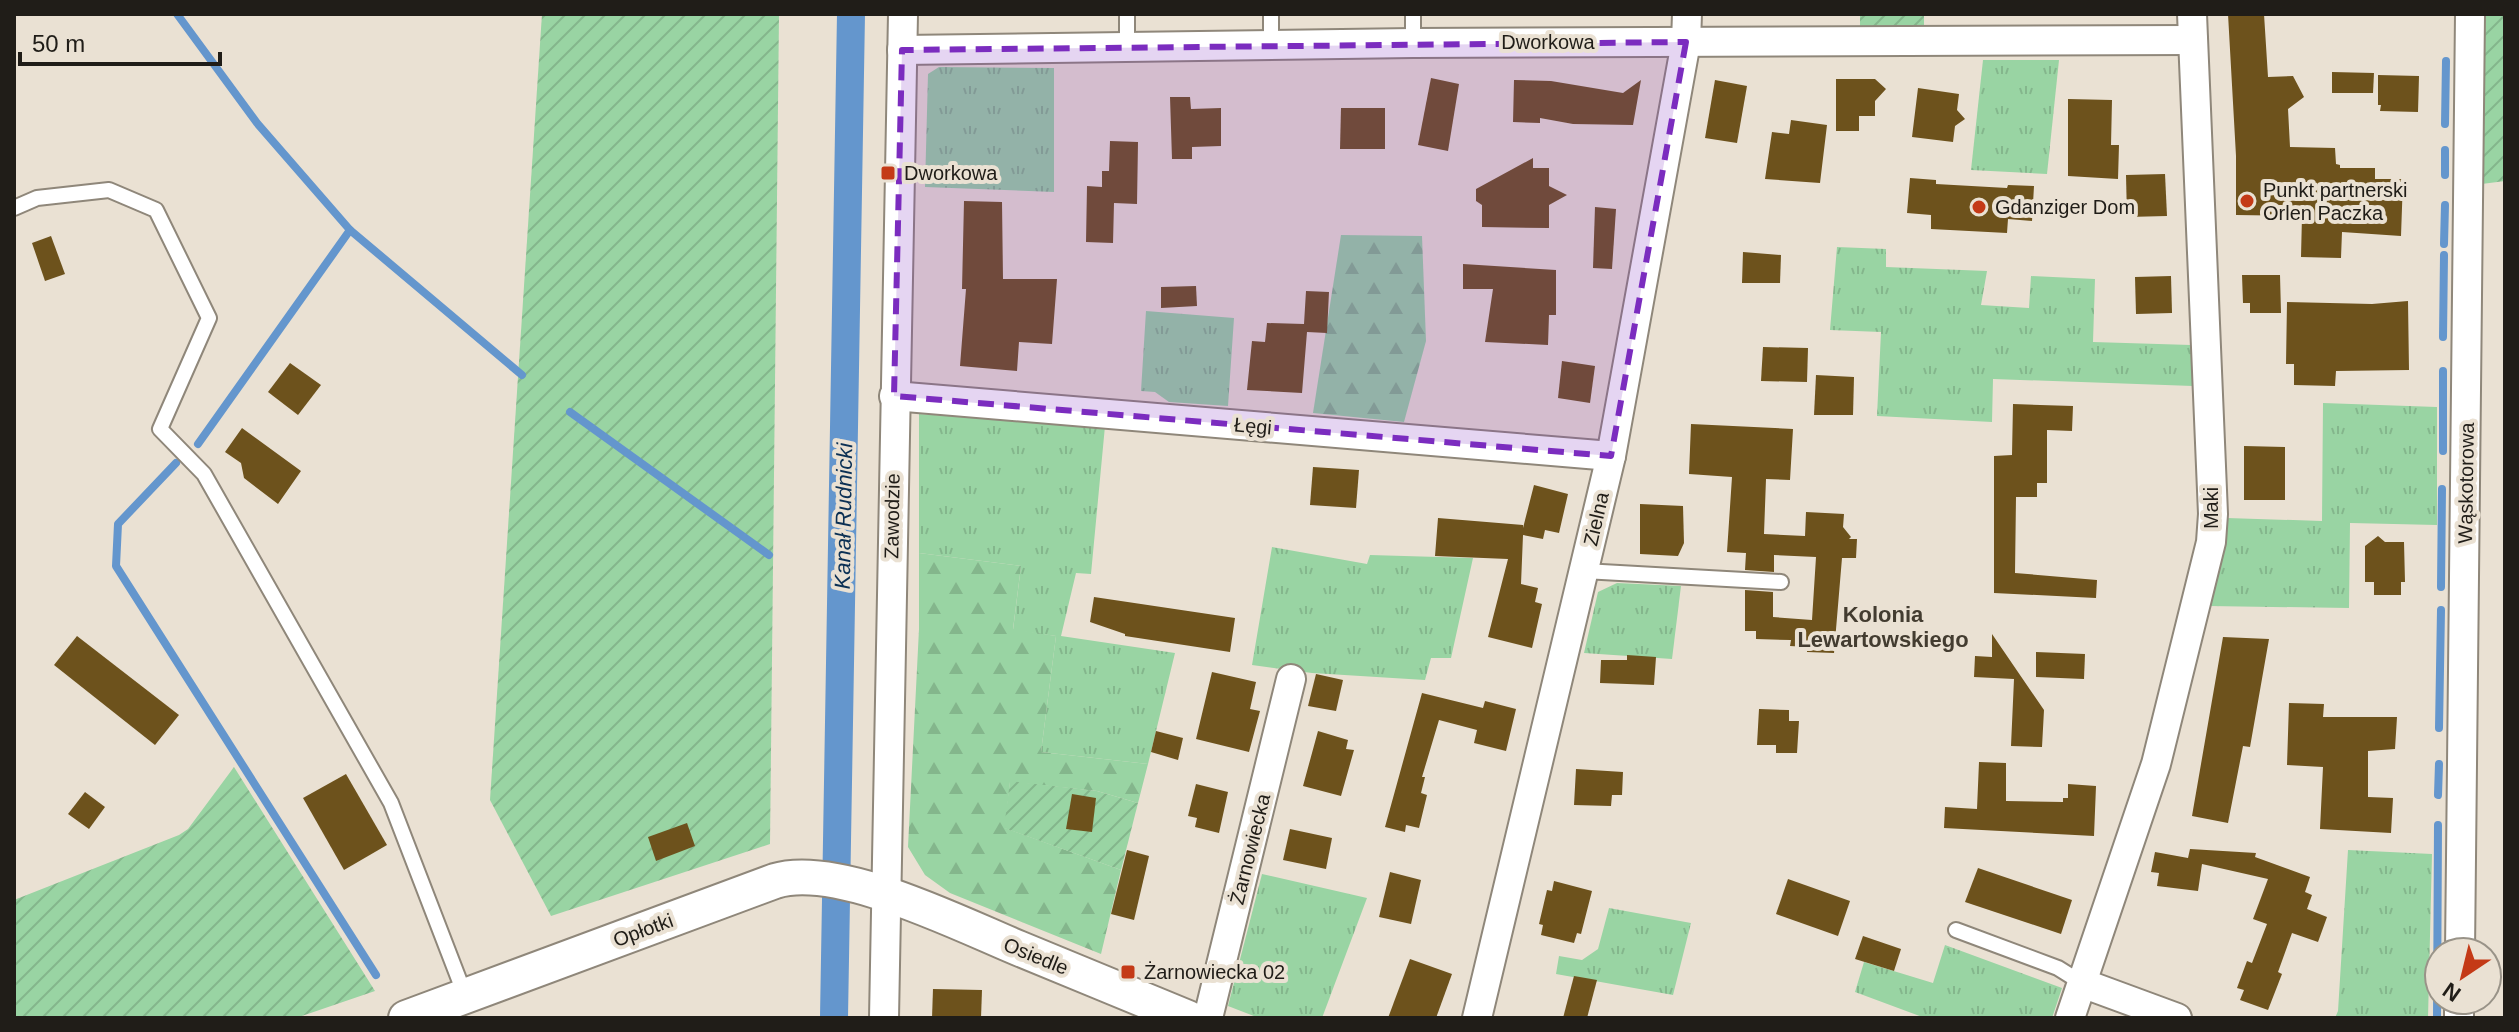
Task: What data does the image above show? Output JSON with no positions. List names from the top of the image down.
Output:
{
  "streets": {
    "street": [
      "Dworkowa",
      "Łęgi",
      "Wąskotorowa",
      "Maki",
      "Zawodzie",
      "Zielna",
      "Żarnowiecka",
      "Opłotki",
      "Osiedle"
    ]
  },
  "crossings": [
    ["Dworkowa", "Maki"],
    ["Dworkowa", "Zawodzie"],
    ["Dworkowa", "Zielna"],
    ["Łęgi", "Zawodzie"],
    ["Łęgi", "Zielna"],
    ["Zawodzie", "Opłotki"],
    ["Zawodzie", "Osiedle"],
    ["Opłotki", "Osiedle"]
  ],
  "districts": ["Kolonia Lewartowskiego"],
  "water": ["Kanał Rudnicki"],
  "places": {
    "transit": ["Dworkowa", "Żarnowiecka 02"],
    "other": ["Punkt partnerski Orlen Paczka", "Gdanziger Dom"]
  },
  "scale_bar": "50 m",
  "north": "bottom left"
}
